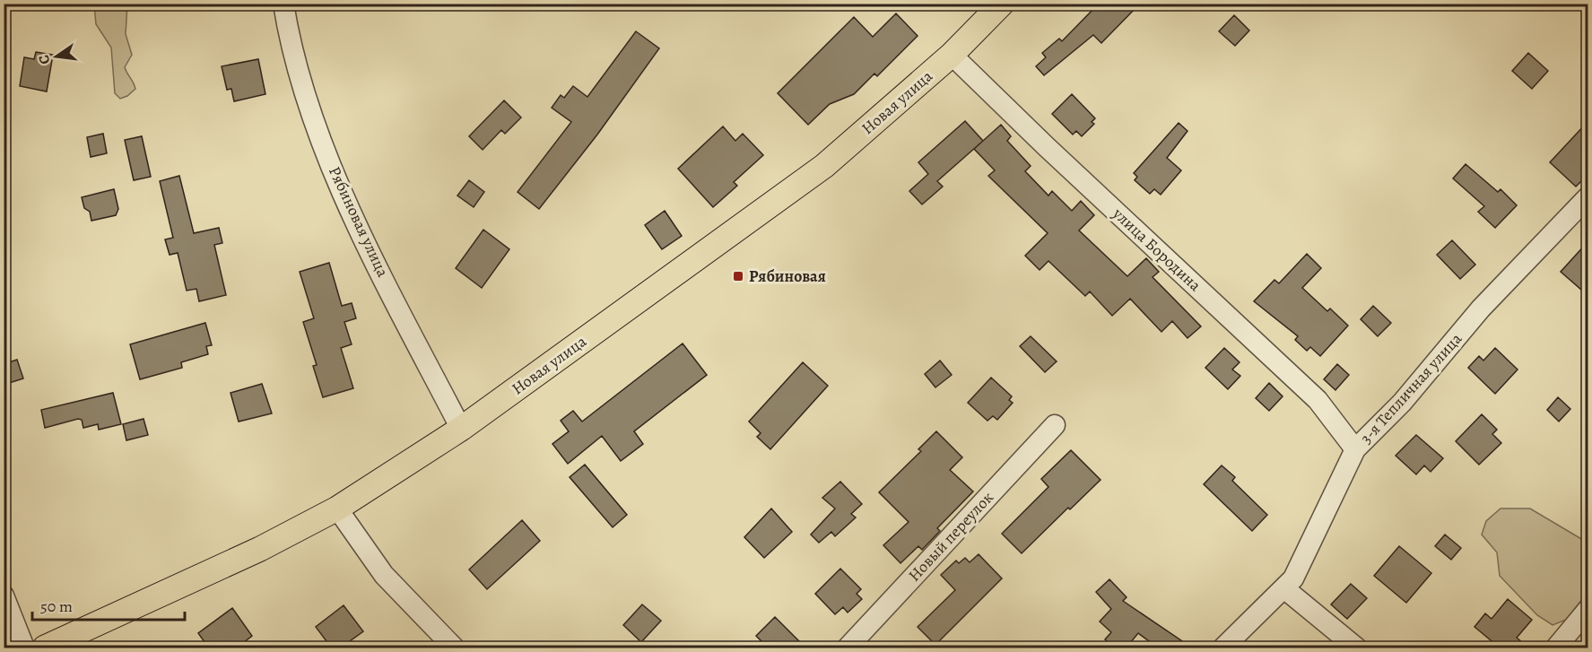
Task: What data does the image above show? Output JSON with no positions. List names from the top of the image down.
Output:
{
  "streets": {
    "main road": ["Новая улица"],
    "street": [
      "Рябиновая улица",
      "улица Бородина",
      "3-я Тепличная улица",
      "Новый переулок"
    ]
  },
  "crossings": [
    ["Новая улица", "Рябиновая улица"],
    ["Новая улица", "улица Бородина"],
    ["улица Бородина", "3-я Тепличная улица"]
  ],
  "places": {
    "transit": ["Рябиновая"]
  },
  "scale_bar": "50 m",
  "north": "left"
}
